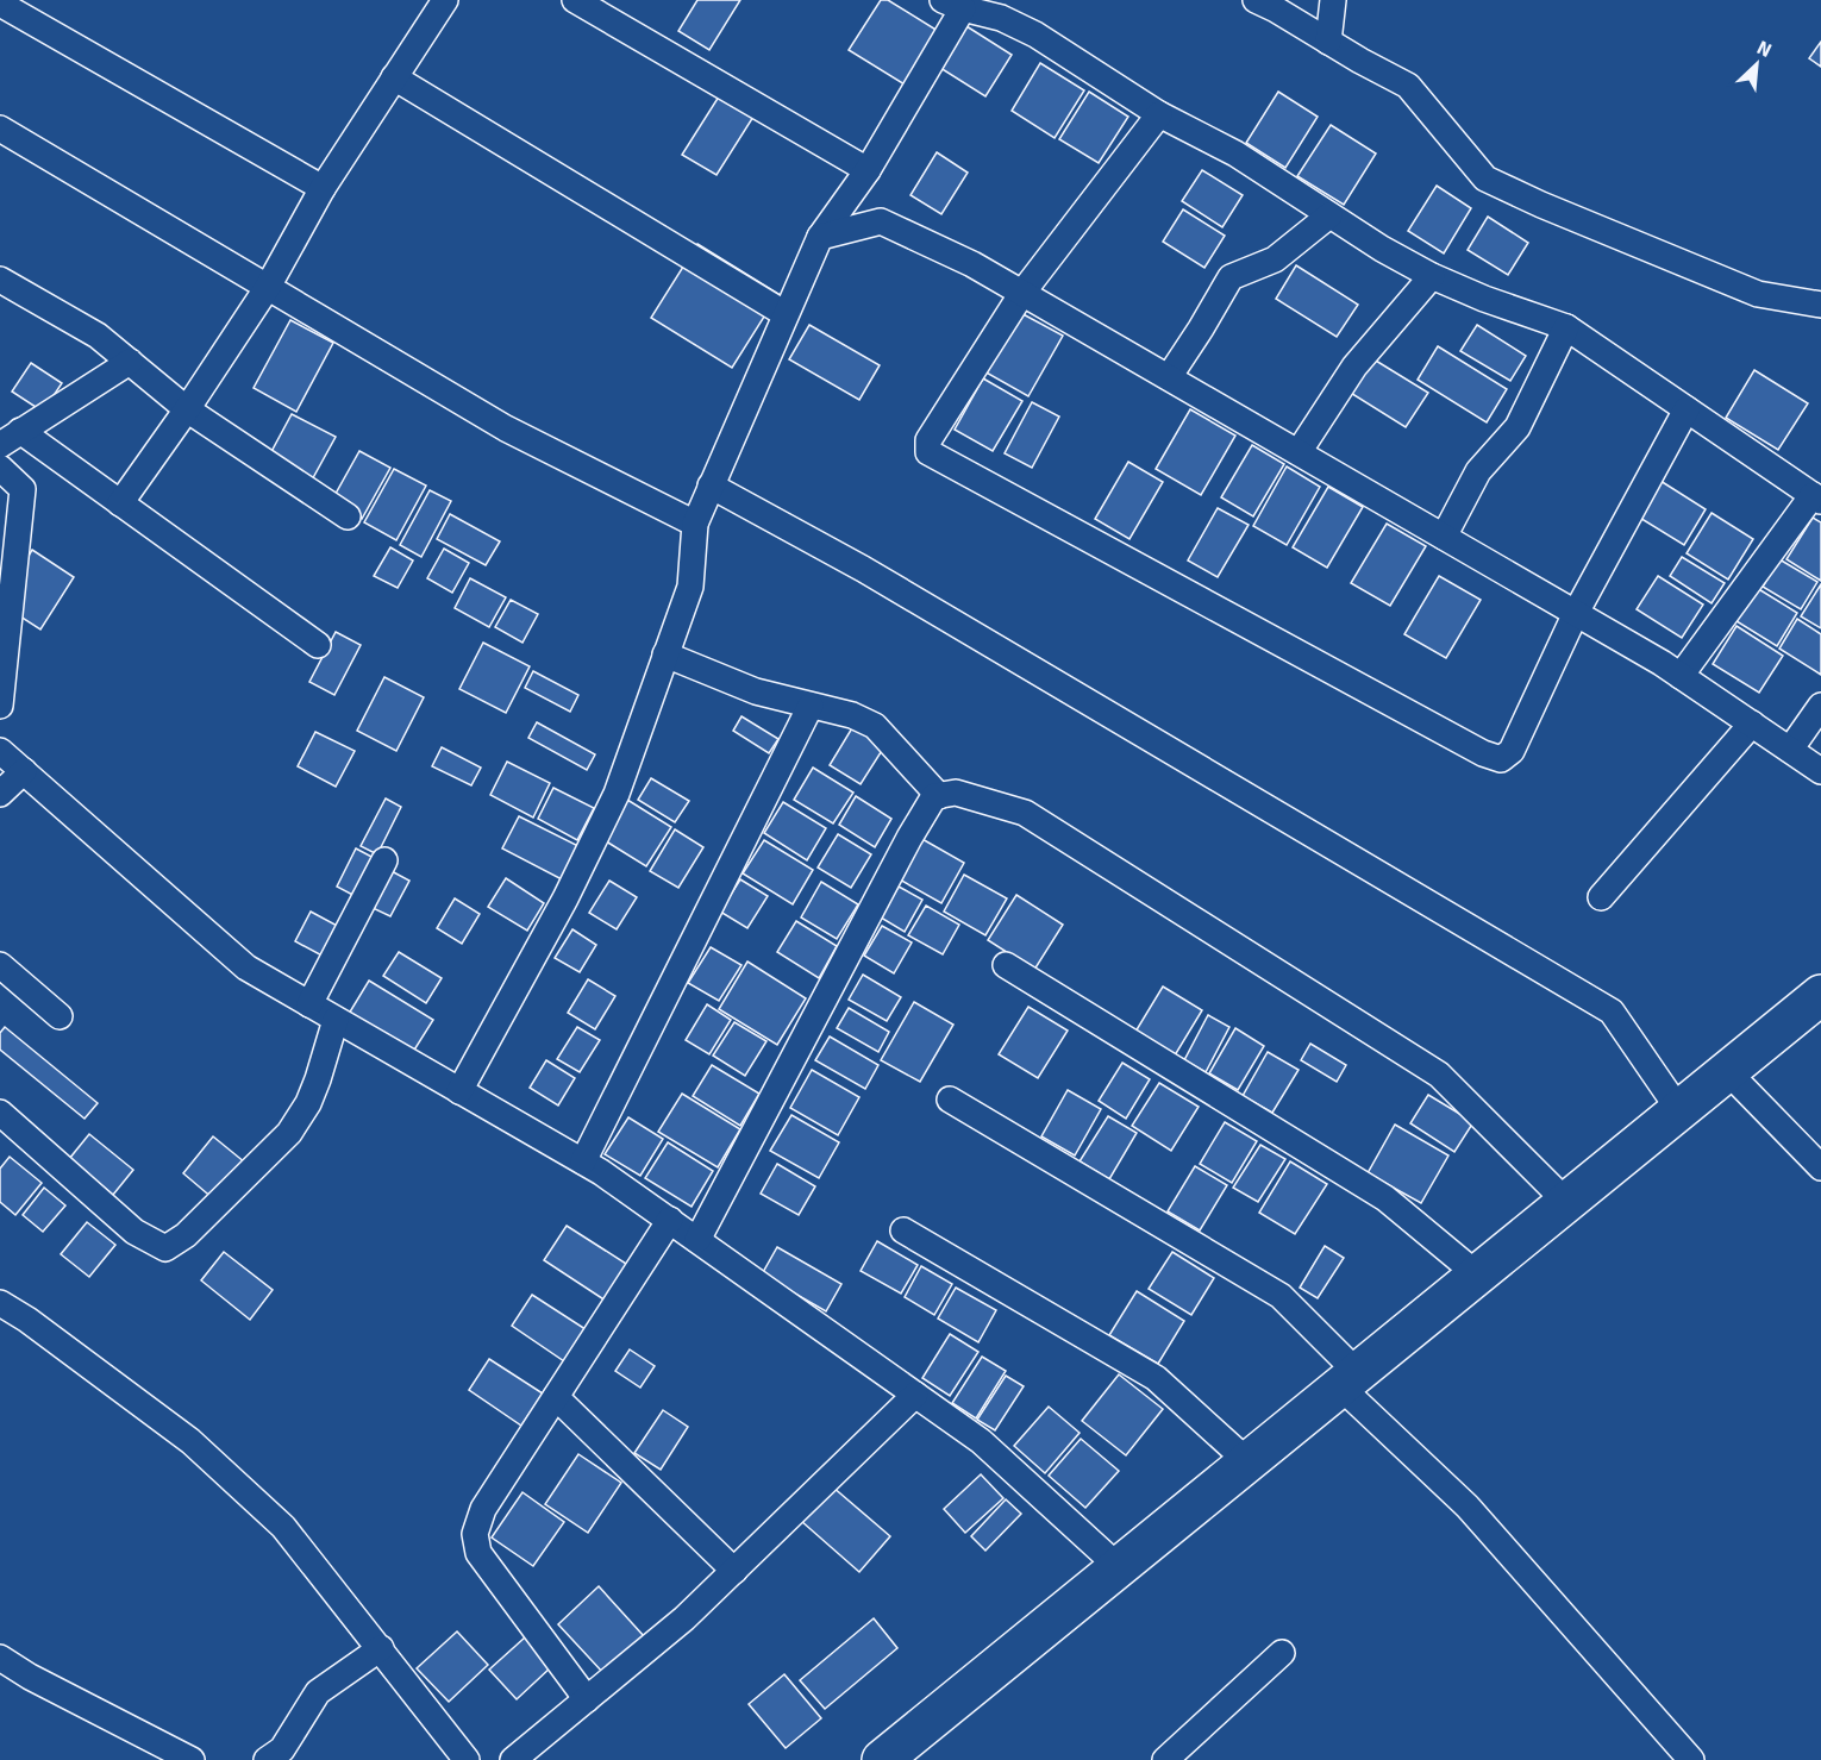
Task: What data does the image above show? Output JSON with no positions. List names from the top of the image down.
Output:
{
  "north": "top right"
}
